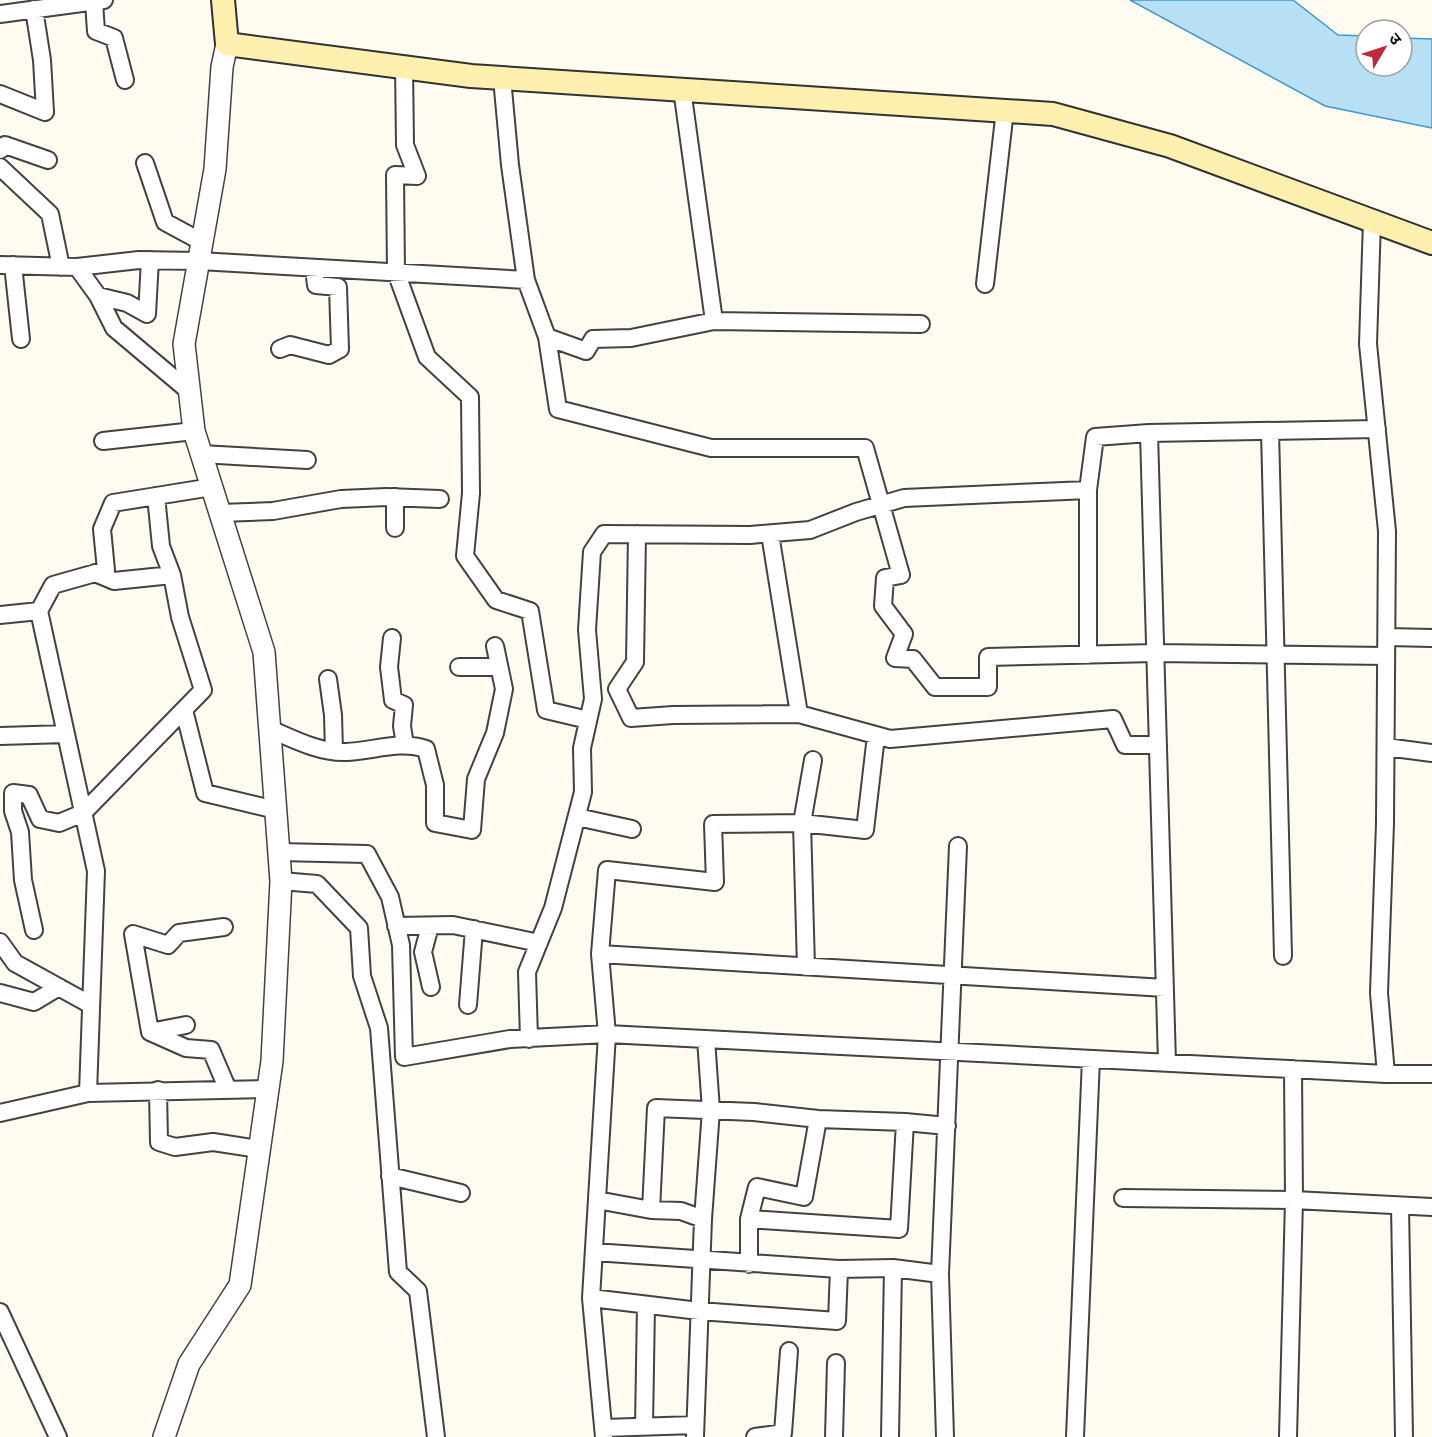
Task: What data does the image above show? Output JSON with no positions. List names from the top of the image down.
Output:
{
  "north": "top right"
}
